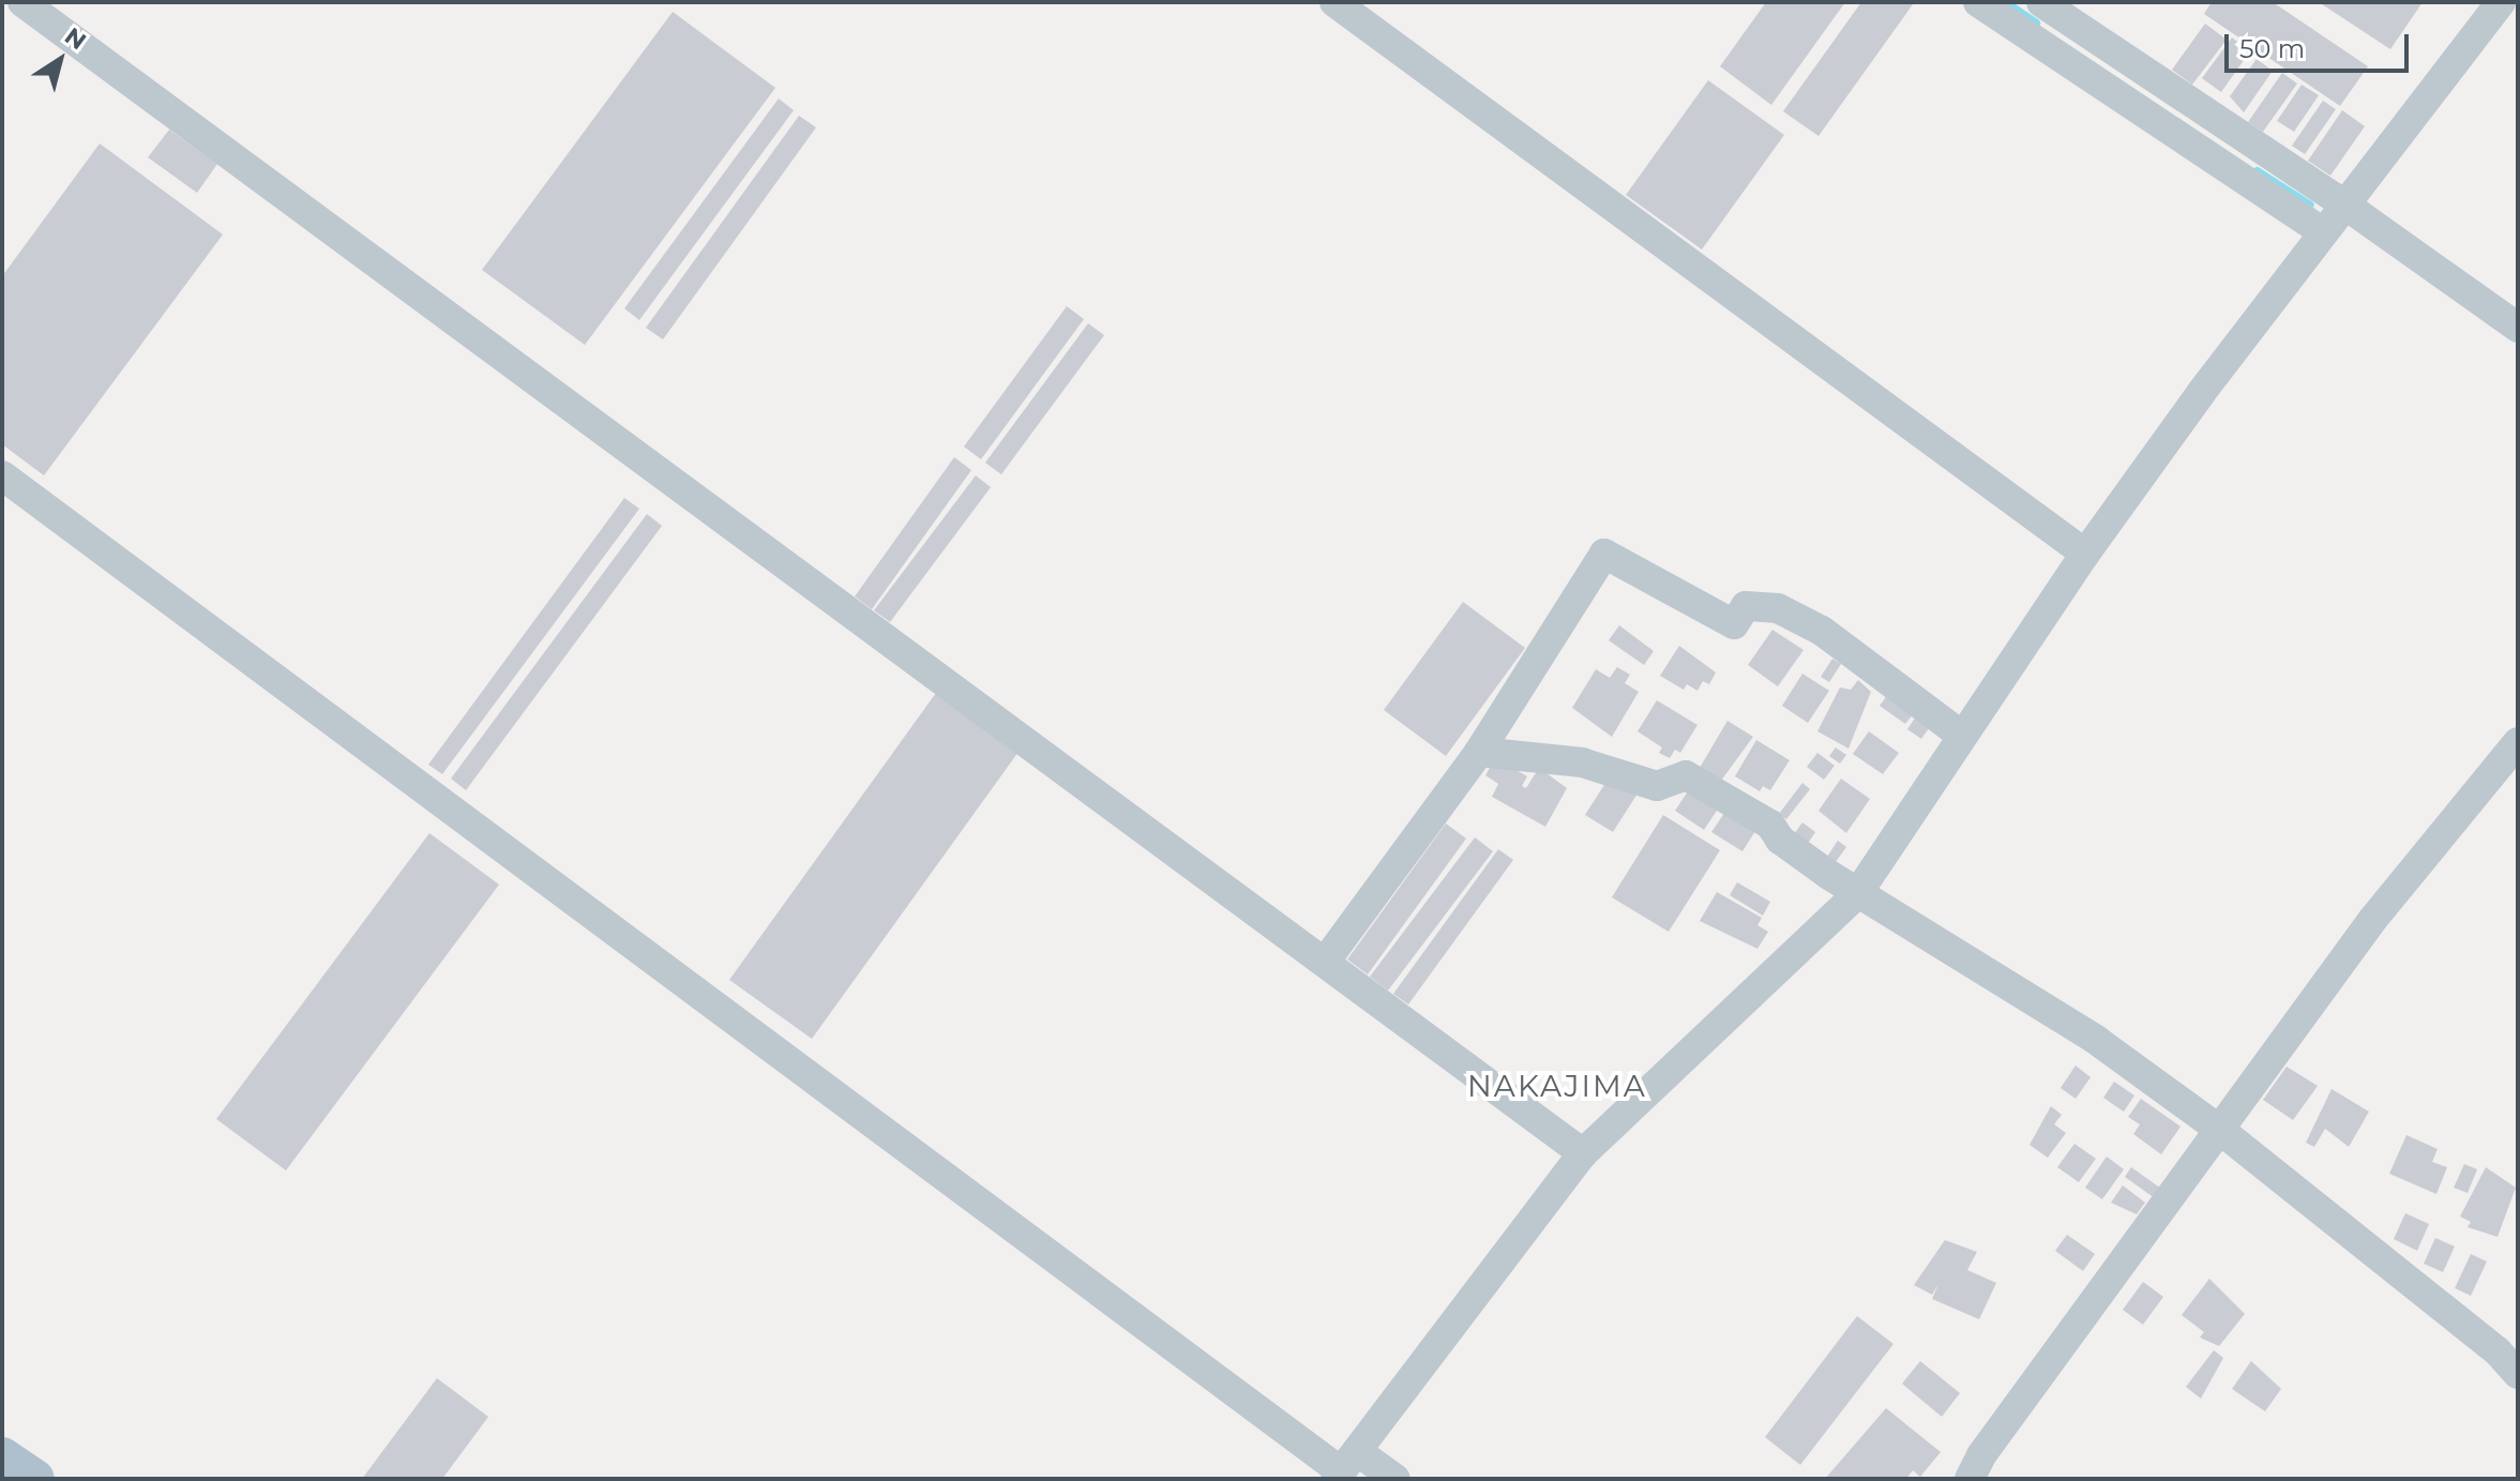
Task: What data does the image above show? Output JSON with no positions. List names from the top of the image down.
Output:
{
  "districts": ["NAKAJIMA"],
  "scale_bar": "50 m",
  "north": "top right"
}
